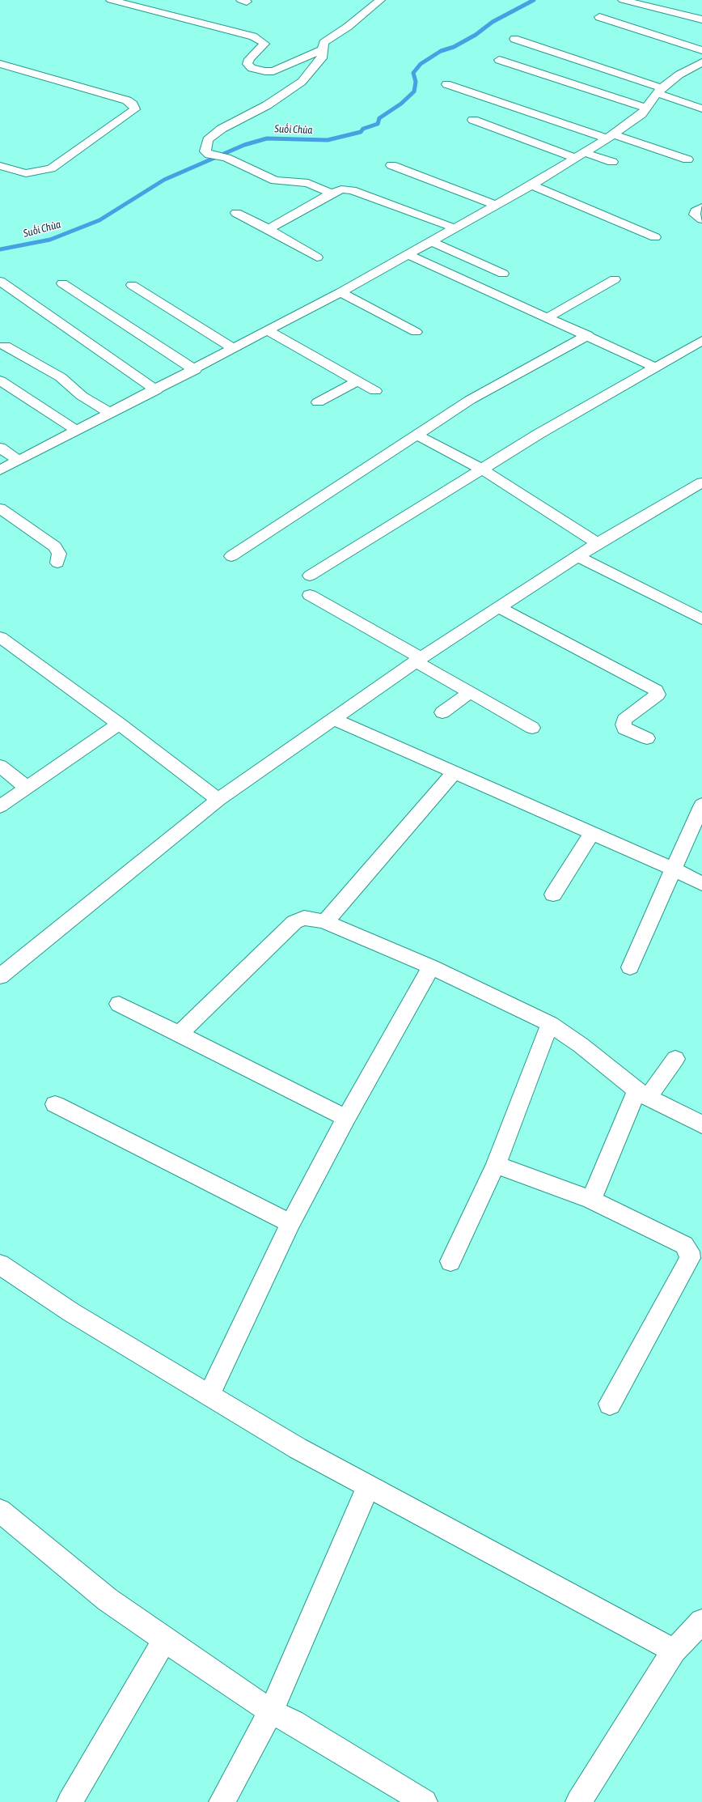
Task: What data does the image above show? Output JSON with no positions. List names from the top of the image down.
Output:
{
  "water": ["Suối Chùa"]
}
